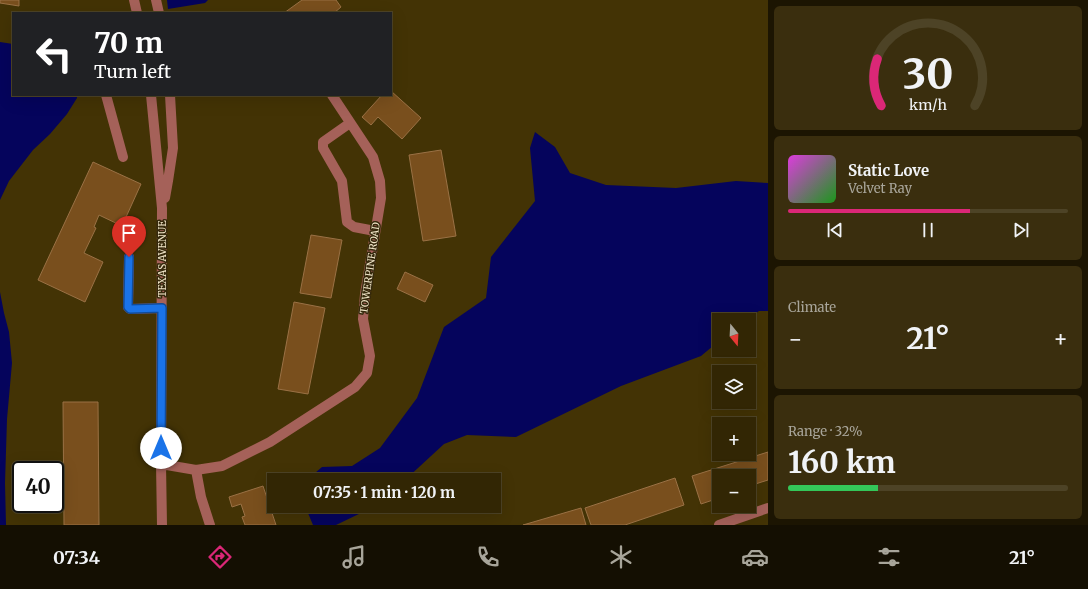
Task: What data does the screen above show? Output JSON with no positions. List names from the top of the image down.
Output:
{
  "streets": {
    "street": ["TEXAS AVENUE", "TOWERPINE ROAD"]
  },
  "crossings": [
    ["TEXAS AVENUE", "TOWERPINE ROAD"]
  ],
  "north": "bottom",
  "page": {
    "turn": ["70 m", "Turn left"],
    "song": ["Static Love", "Velvet Ray"],
    "tile": [
      "Climate",
      ["Range · 32%", "160 km"]
    ],
    "map_buttons": ["+", "−"],
    "heat": ["−", "21°", "+"],
    "limit": "40",
    "trip": "07:35 · 1 min · 120 m",
    "tabs": ["07:34", "21°"],
    "gauge": ["30", "km/h"]
  }
}
